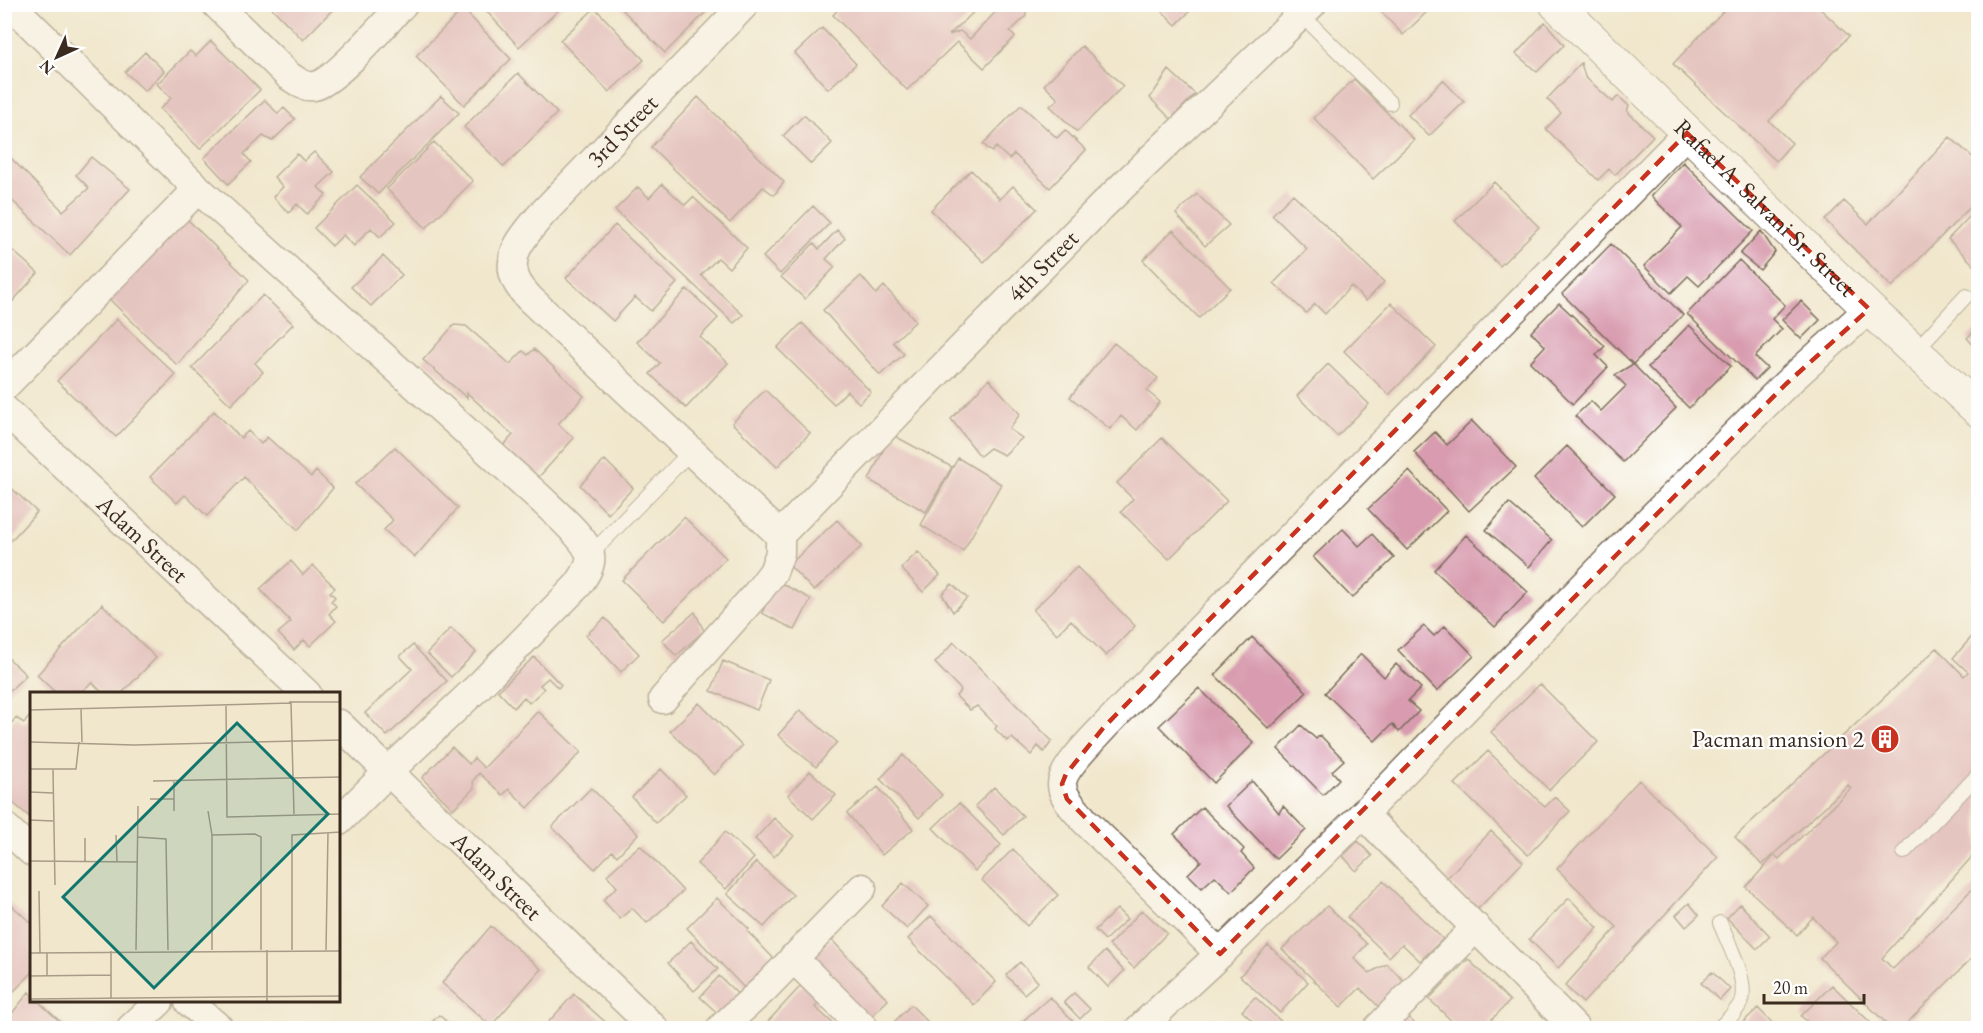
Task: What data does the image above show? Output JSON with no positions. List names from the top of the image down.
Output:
{
  "streets": {
    "street": [
      "3rd Street",
      "Rafael A. Salvani Sr. Street",
      "4th Street",
      "Adam Street"
    ]
  },
  "places": {
    "building": ["Pacman mansion 2"]
  },
  "scale_bar": "20 m",
  "north": "bottom left"
}
